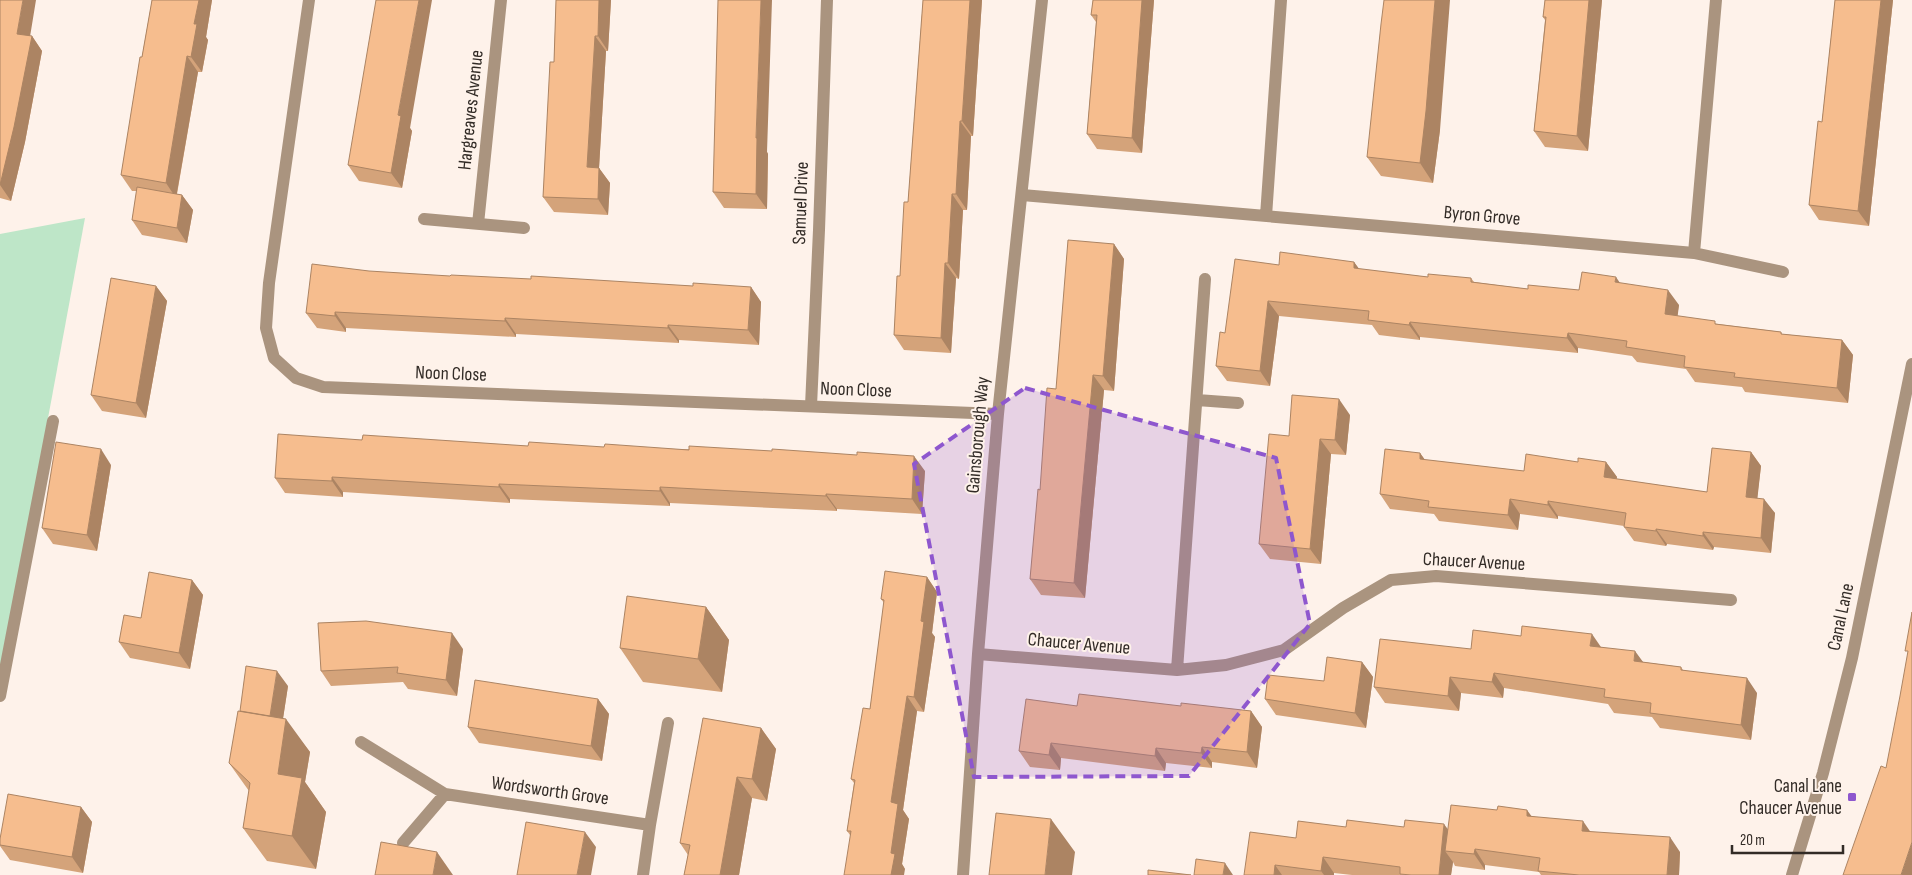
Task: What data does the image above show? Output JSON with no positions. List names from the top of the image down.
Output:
{
  "streets": {
    "street": [
      "Hargreaves Avenue",
      "Samuel Drive",
      "Byron Grove",
      "Noon Close",
      "Gainsborough Way",
      "Chaucer Avenue",
      "Canal Lane",
      "Wordsworth Grove"
    ]
  },
  "crossings": [
    ["Samuel Drive", "Noon Close"],
    ["Byron Grove", "Gainsborough Way"],
    ["Noon Close", "Gainsborough Way"],
    ["Gainsborough Way", "Chaucer Avenue"]
  ],
  "places": {
    "transit": ["Canal Lane Chaucer Avenue"]
  },
  "scale_bar": "20 m"
}
